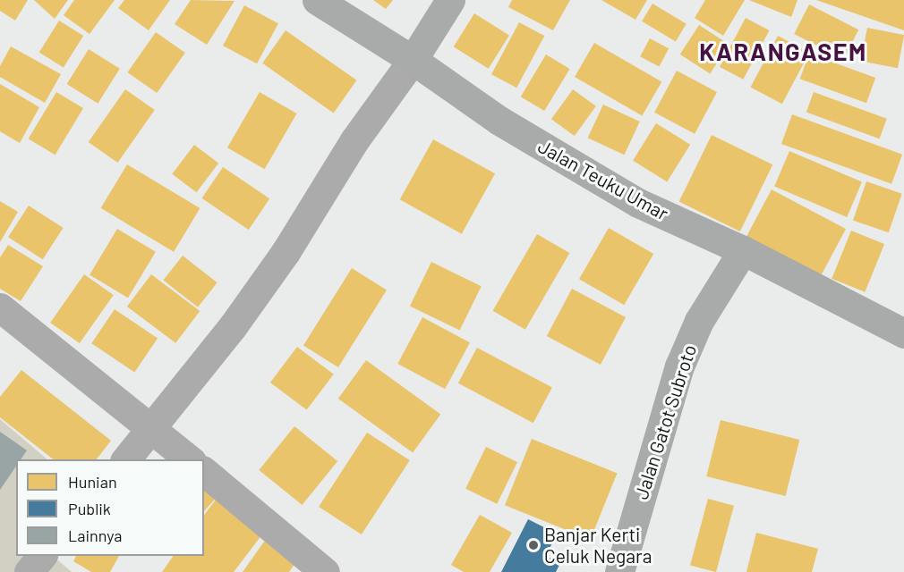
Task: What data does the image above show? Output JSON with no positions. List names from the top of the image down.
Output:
{
  "streets": {
    "street": ["Jalan Teuku Umar", "Jalan Gatot Subroto"]
  },
  "crossings": [
    ["Jalan Teuku Umar", "Jalan Gatot Subroto"]
  ],
  "districts": ["KARANGASEM"],
  "places": ["Banjar Kerti Celuk Negara"],
  "legend": ["Hunian", "Publik", "Lainnya"]
}
